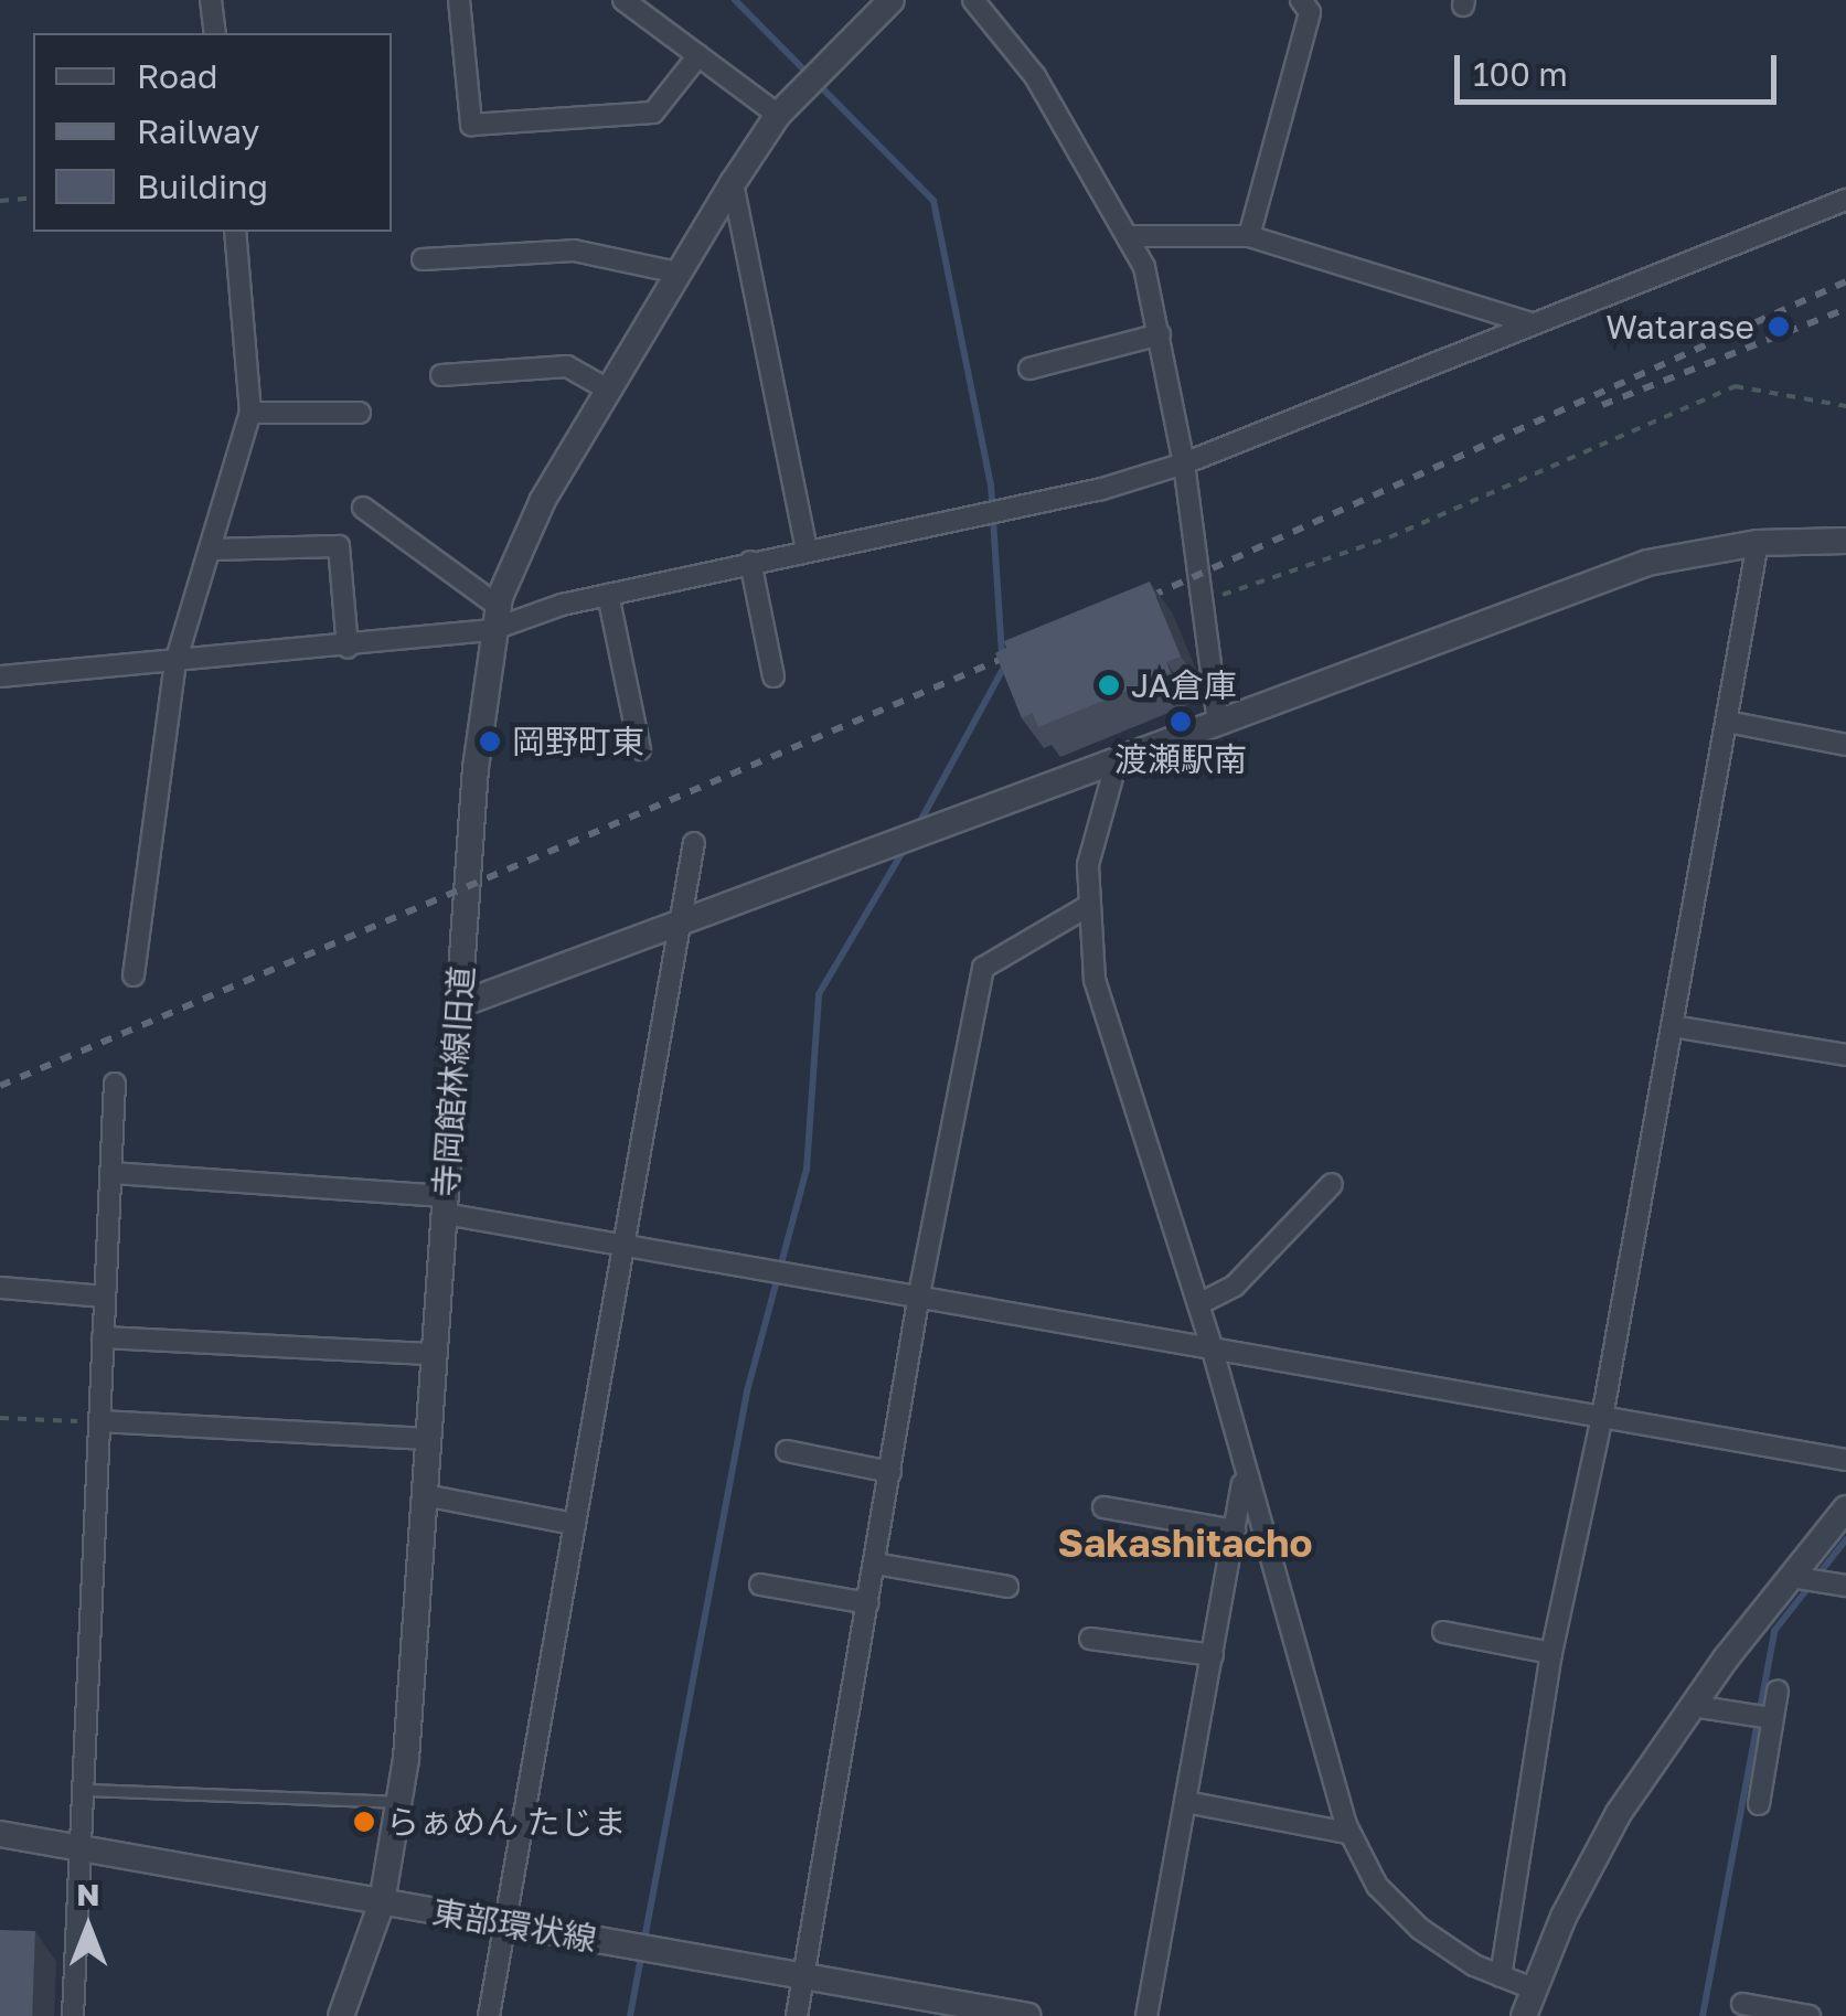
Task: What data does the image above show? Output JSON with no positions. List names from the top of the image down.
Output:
{
  "streets": {
    "street": ["寺岡館林線旧道", "東部環状線"]
  },
  "crossings": [
    ["寺岡館林線旧道", "東部環状線"]
  ],
  "districts": ["Sakashitacho"],
  "places": [
    "Watarase",
    "JA倉庫",
    "渡瀬駅南",
    "岡野町東",
    "らぁめん たじま"
  ],
  "legend": ["Road", "Railway", "Building"],
  "scale_bar": "100 m",
  "north": "top"
}
